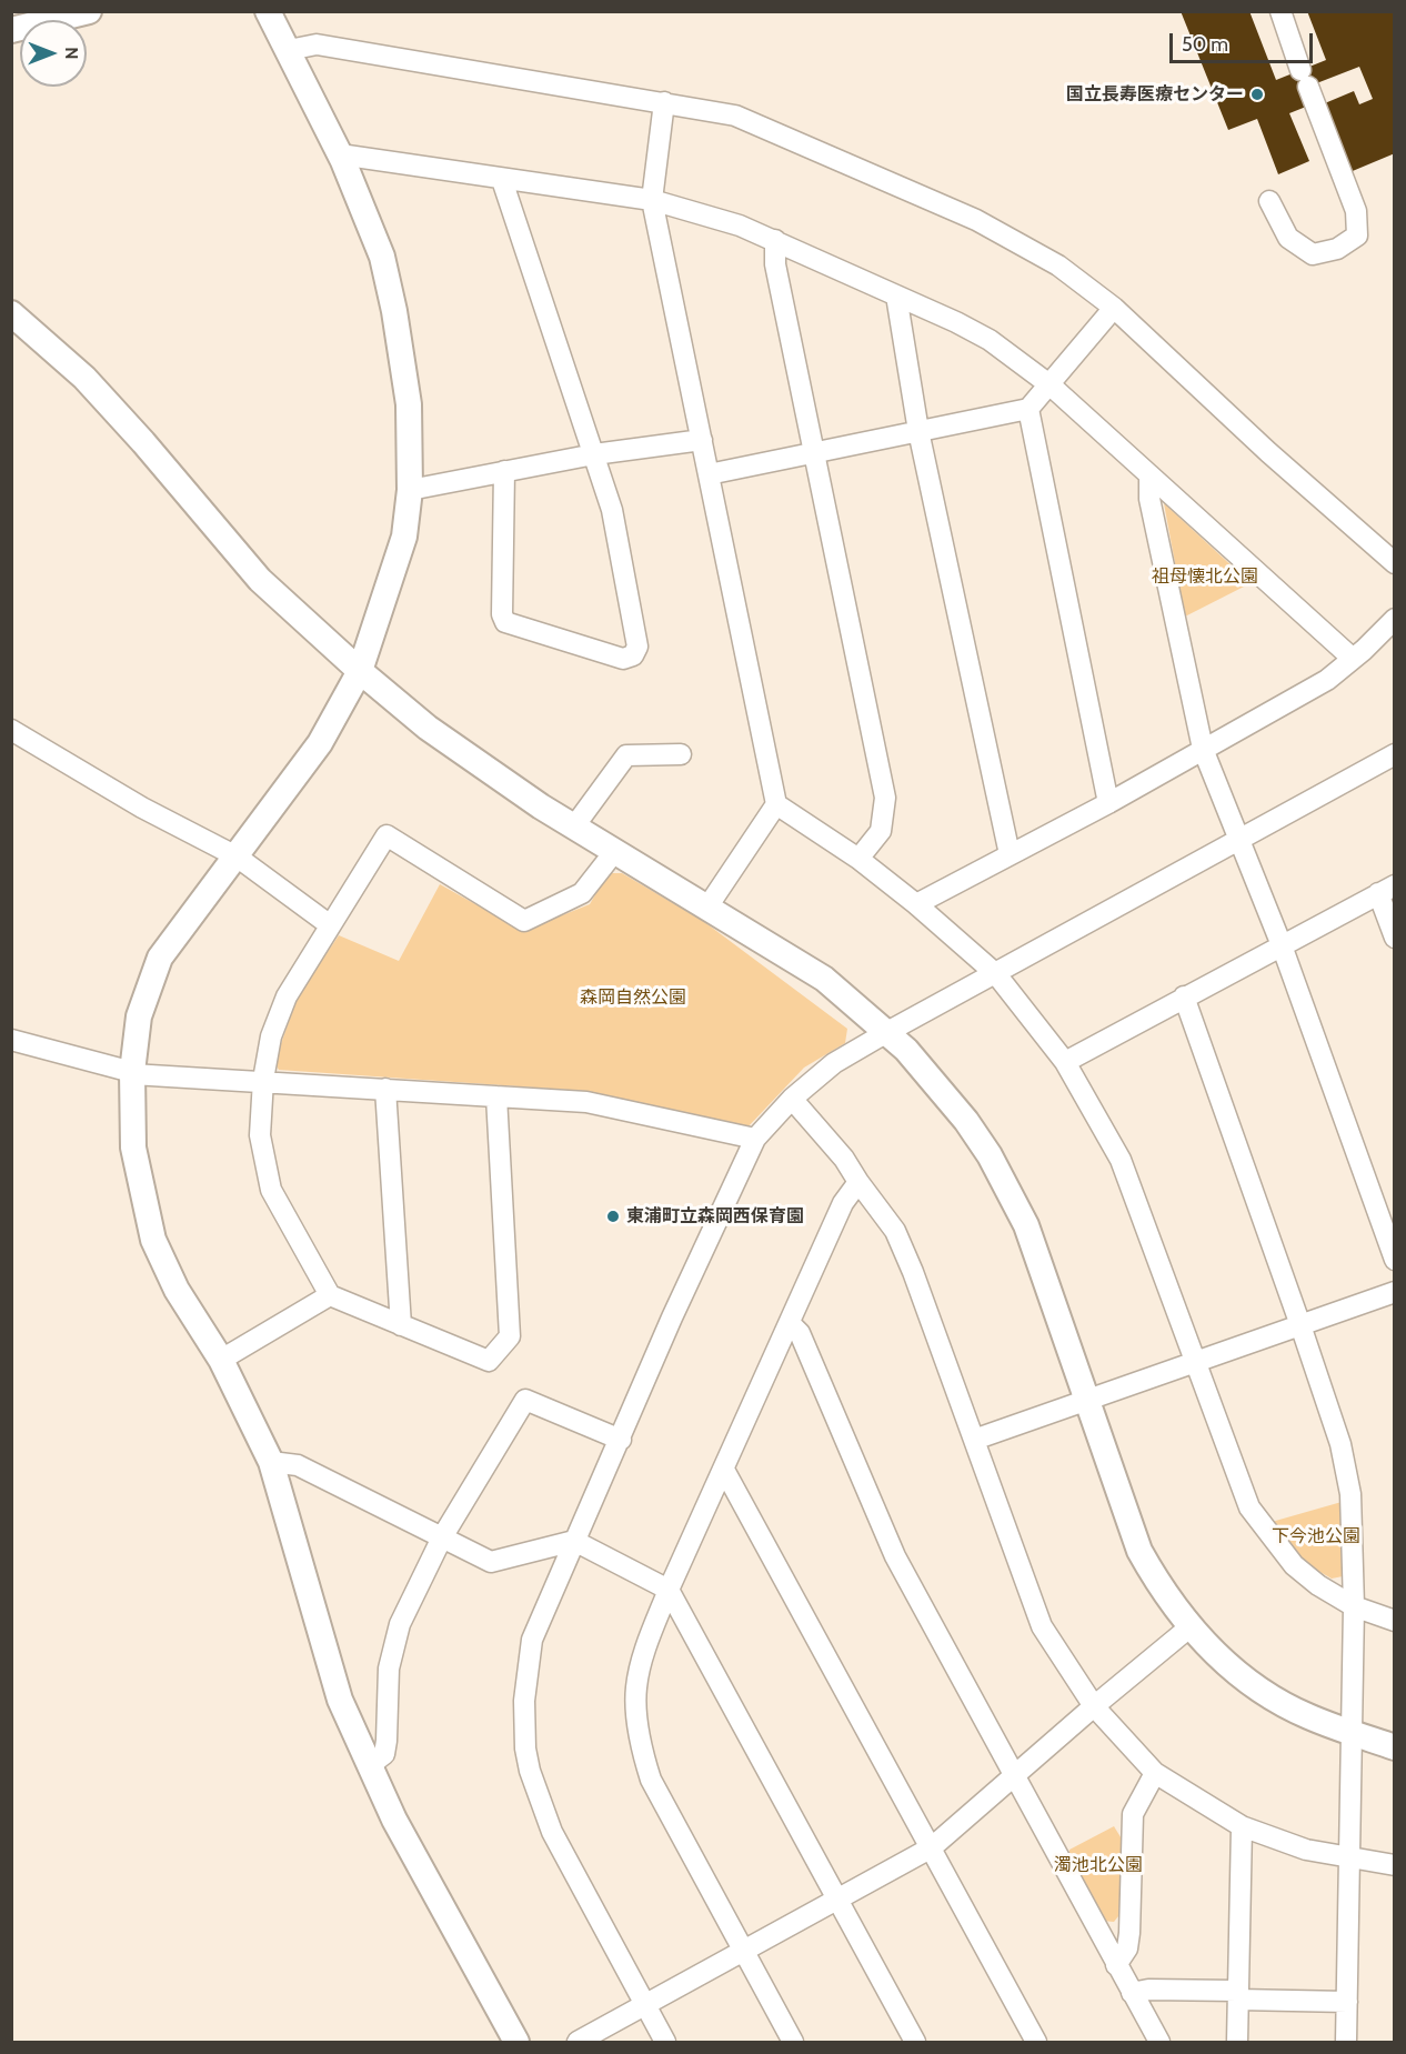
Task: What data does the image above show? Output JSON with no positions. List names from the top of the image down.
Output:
{
  "parks": [
    "祖母懐北公園",
    "森岡自然公園",
    "下今池公園",
    "濁池北公園"
  ],
  "places": ["国立長寿医療センター", "東浦町立森岡西保育園"],
  "scale_bar": "50 m",
  "north": "right"
}
